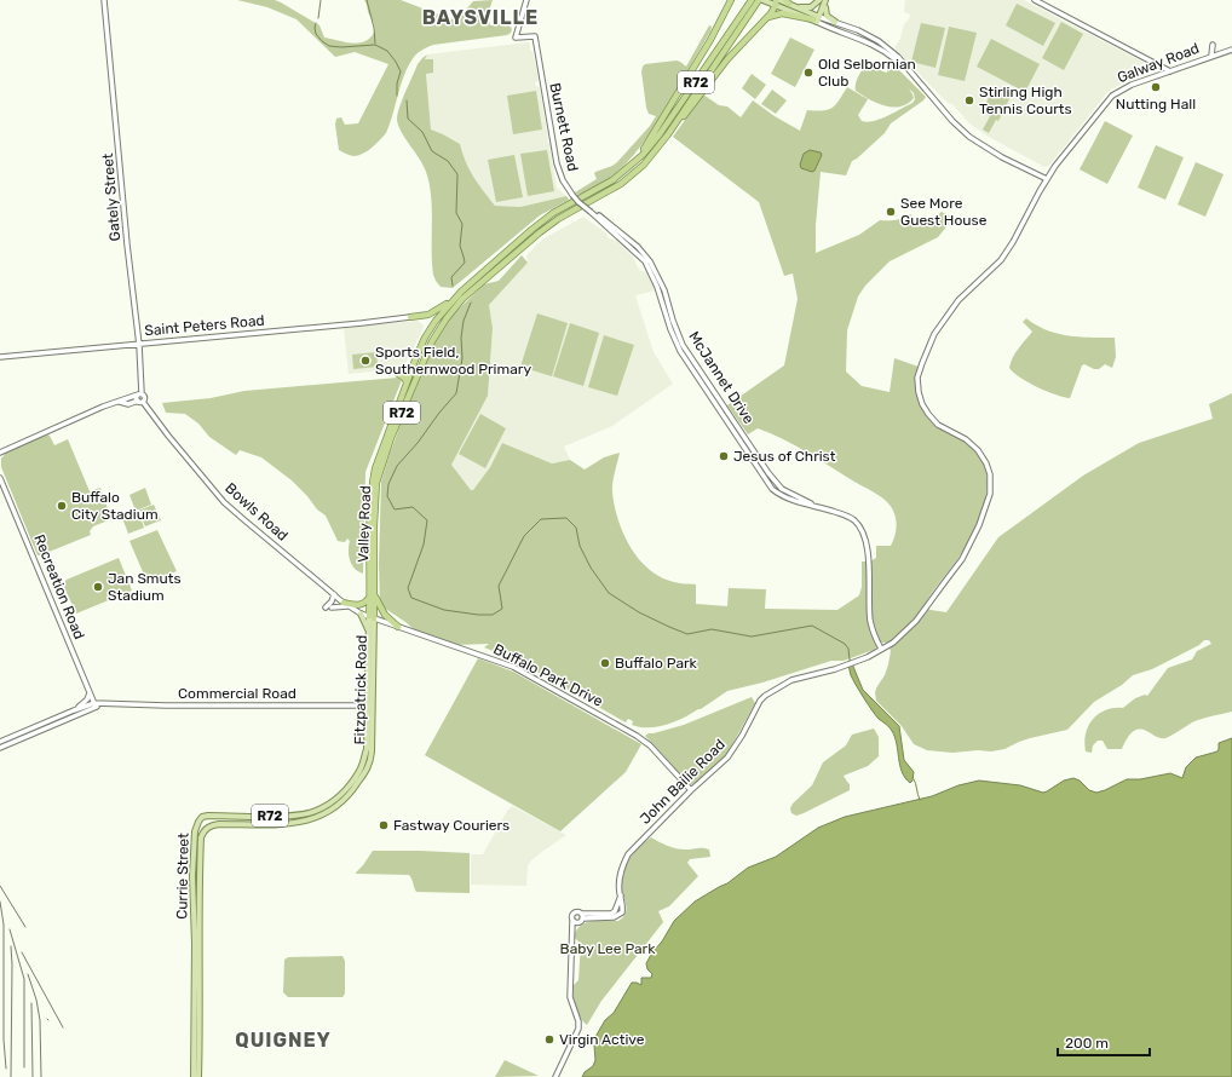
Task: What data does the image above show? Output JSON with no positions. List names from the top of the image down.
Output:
{
  "streets": {
    "highway": ["R72", "Valley Road"],
    "main road": ["Fitzpatrick Road", "Currie Street"],
    "street": [
      "Galway Road",
      "Burnett Road",
      "Gately Street",
      "Saint Peters Road",
      "McJannet Drive",
      "Bowls Road",
      "Recreation Road",
      "Buffalo Park Drive",
      "Commercial Road",
      "John Bailie Road"
    ]
  },
  "crossings": [
    ["Galway Road", "John Bailie Road"],
    ["R72", "Valley Road"],
    ["Burnett Road", "McJannet Drive"],
    ["Gately Street", "Saint Peters Road"],
    ["Gately Street", "Bowls Road"],
    ["McJannet Drive", "John Bailie Road"],
    ["Bowls Road", "Valley Road"],
    ["Bowls Road", "Buffalo Park Drive"],
    ["Bowls Road", "Fitzpatrick Road"],
    ["Valley Road", "Buffalo Park Drive"],
    ["Valley Road", "Fitzpatrick Road"],
    ["Recreation Road", "Commercial Road"],
    ["Buffalo Park Drive", "Fitzpatrick Road"],
    ["Buffalo Park Drive", "John Bailie Road"],
    ["Fitzpatrick Road", "Commercial Road"],
    ["Fitzpatrick Road", "Currie Street"]
  ],
  "districts": ["BAYSVILLE", "QUIGNEY"],
  "parks": ["Baby Lee Park"],
  "places": [
    "Old Selbornian Club",
    "Nutting Hall",
    "Stirling High Tennis Courts",
    "See More Guest House",
    "Sports Field, Southernwood Primary",
    "Jesus of Christ",
    "Buffalo City Stadium",
    "Jan Smuts Stadium",
    "Buffalo Park",
    "Fastway Couriers",
    "Virgin Active"
  ],
  "scale_bar": "200 m"
}
